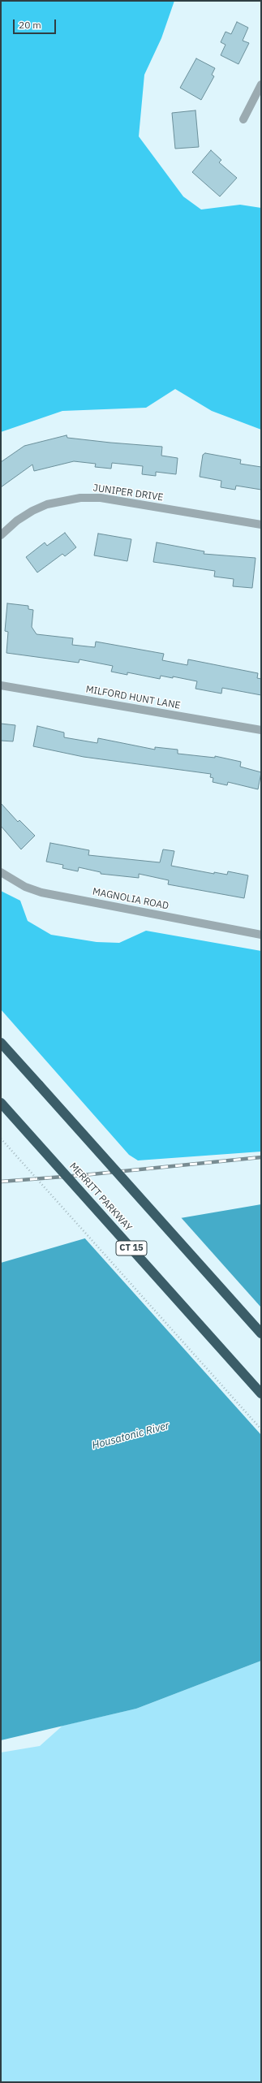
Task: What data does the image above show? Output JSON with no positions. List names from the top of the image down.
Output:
{
  "streets": {
    "highway": ["MERRITT PARKWAY", "CT 15"],
    "street": ["JUNIPER DRIVE", "MILFORD HUNT LANE", "MAGNOLIA ROAD"]
  },
  "water": ["Housatonic River"],
  "scale_bar": "20 m"
}
